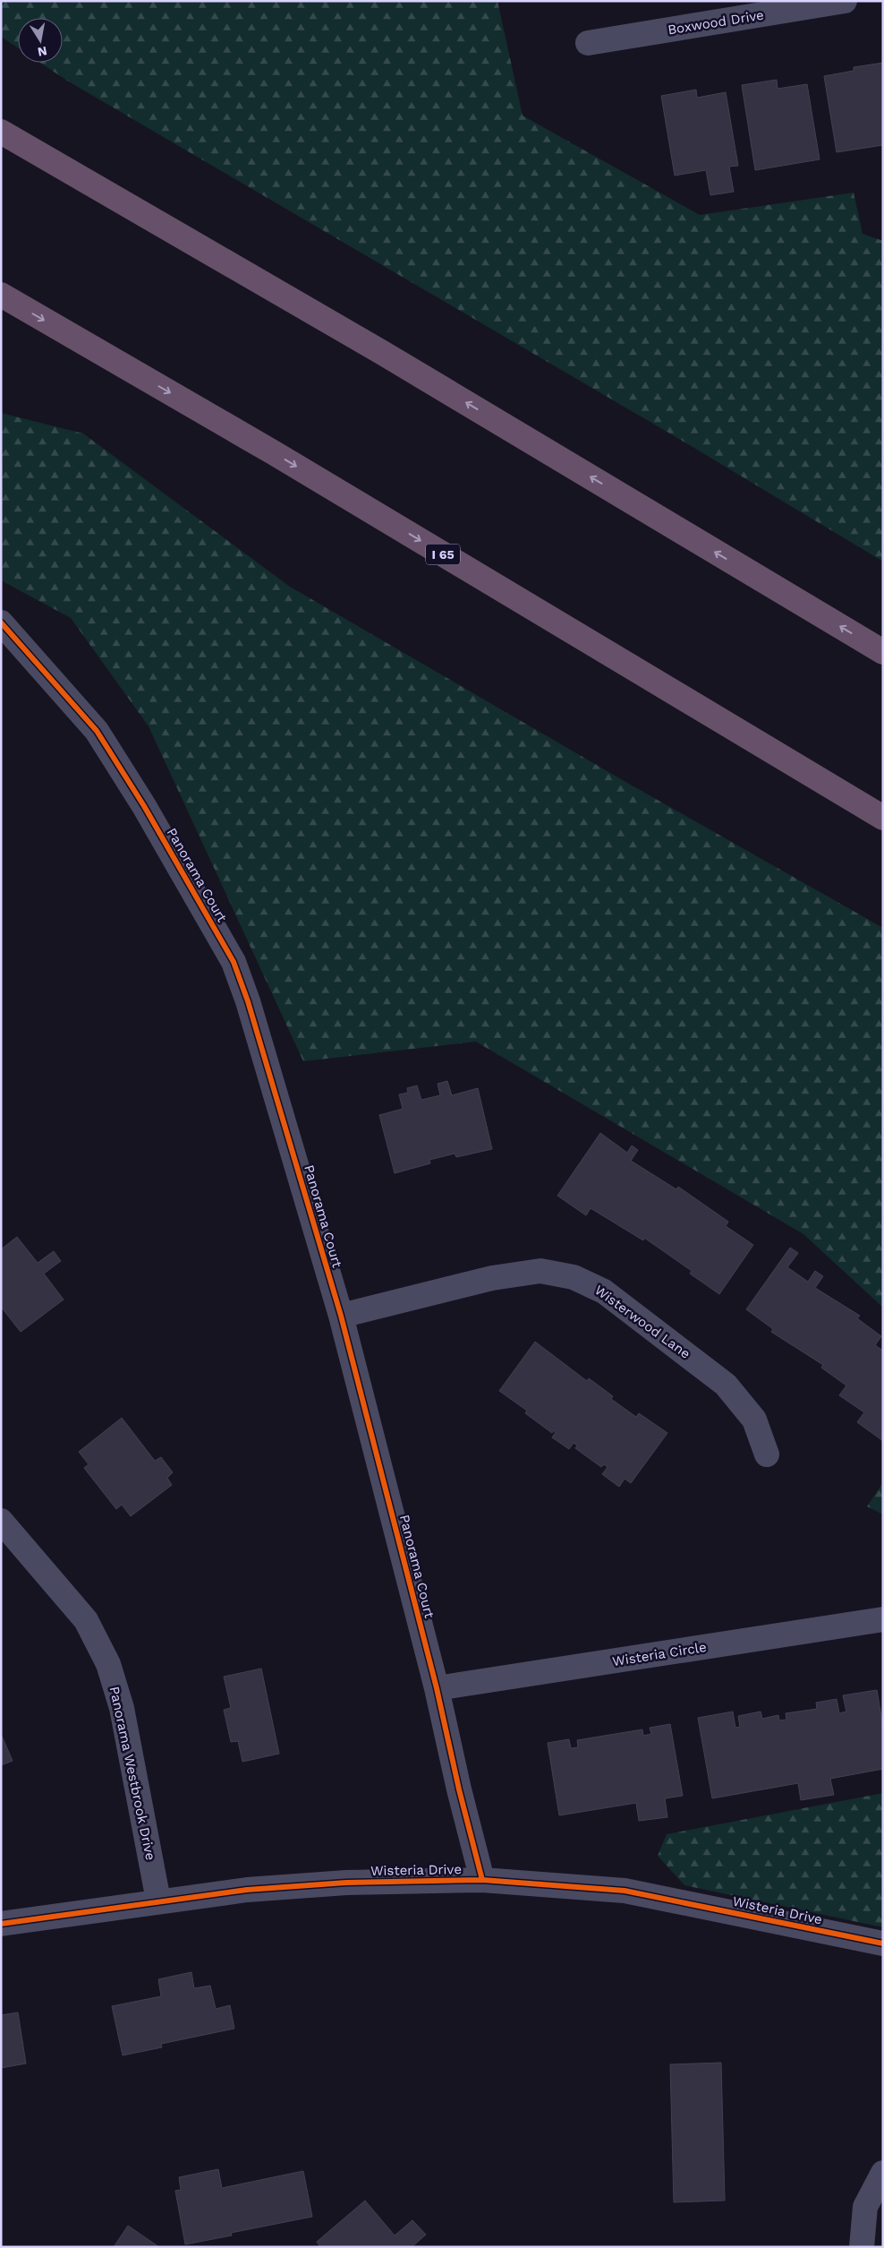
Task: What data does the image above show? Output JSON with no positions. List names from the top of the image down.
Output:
{
  "streets": {
    "highway": ["I 65"],
    "street": [
      "Boxwood Drive",
      "Panorama Court",
      "Wisterwood Lane",
      "Wisteria Circle",
      "Panorama Westbrook Drive",
      "Wisteria Drive"
    ]
  },
  "crossings": [
    ["Panorama Court", "Wisterwood Lane"],
    ["Panorama Court", "Wisteria Circle"],
    ["Panorama Court", "Wisteria Drive"],
    ["Panorama Westbrook Drive", "Wisteria Drive"]
  ],
  "north": "bottom"
}
